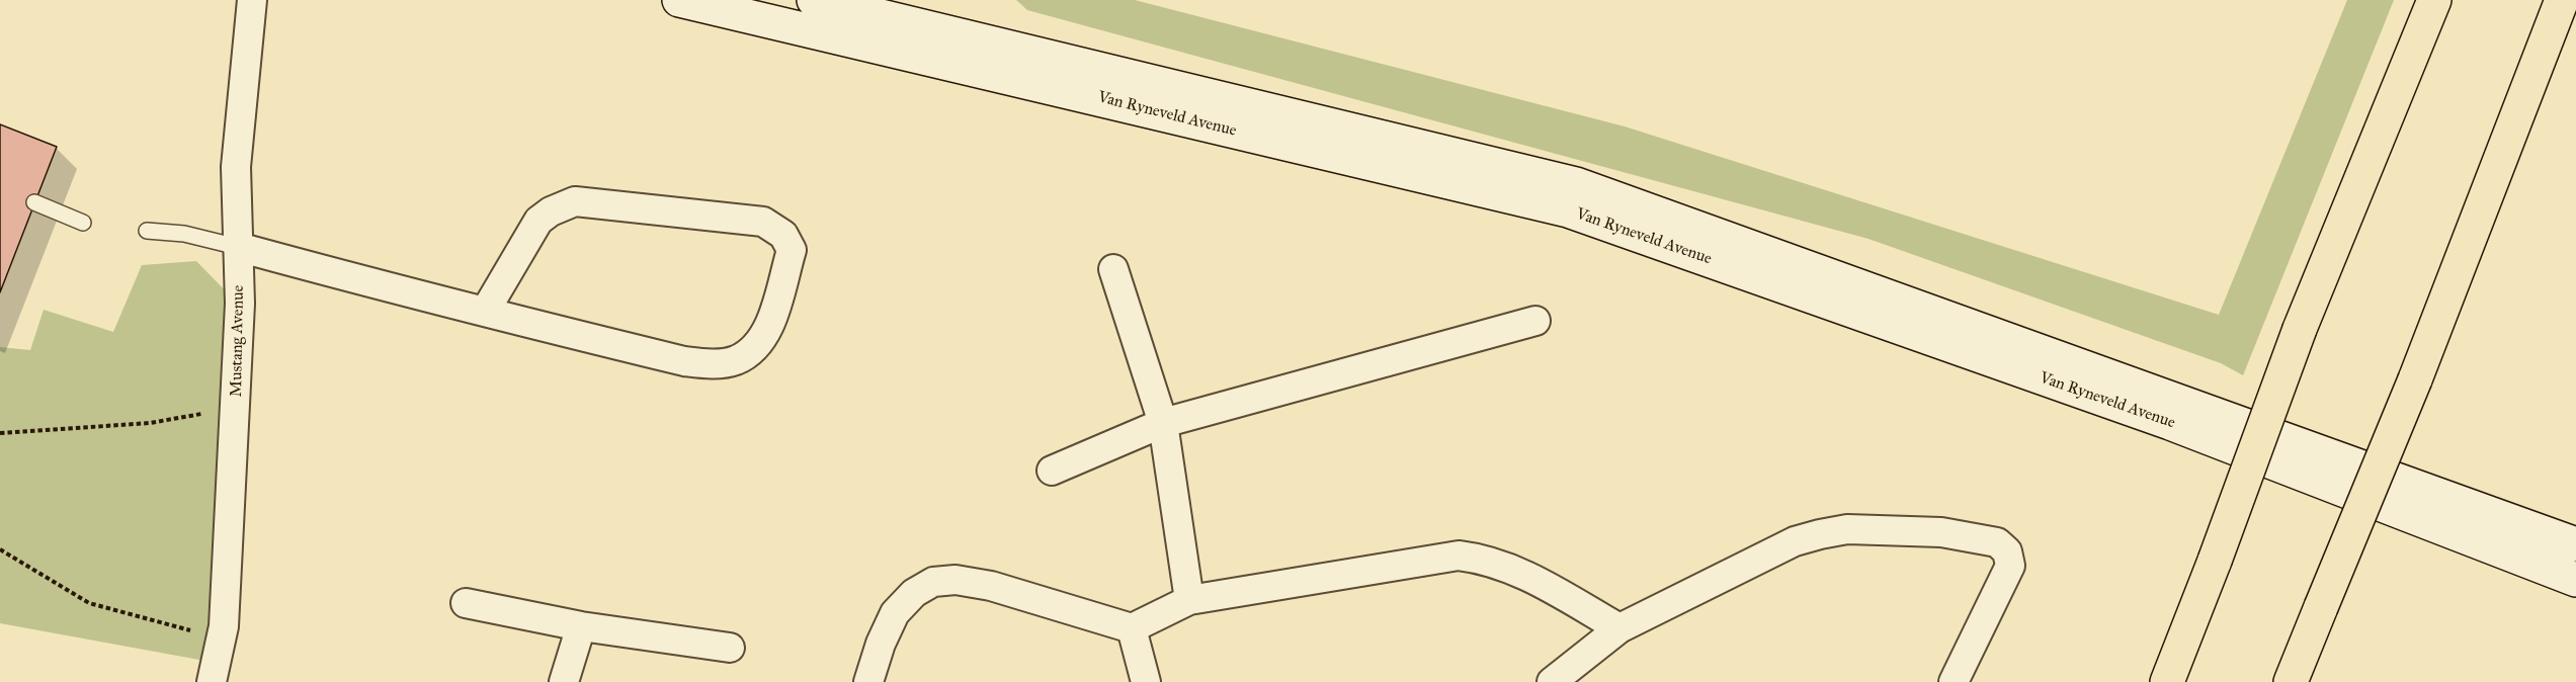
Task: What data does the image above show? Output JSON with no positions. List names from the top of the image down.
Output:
{
  "streets": {
    "main road": ["Van Ryneveld Avenue"],
    "street": ["Mustang Avenue"]
  }
}
